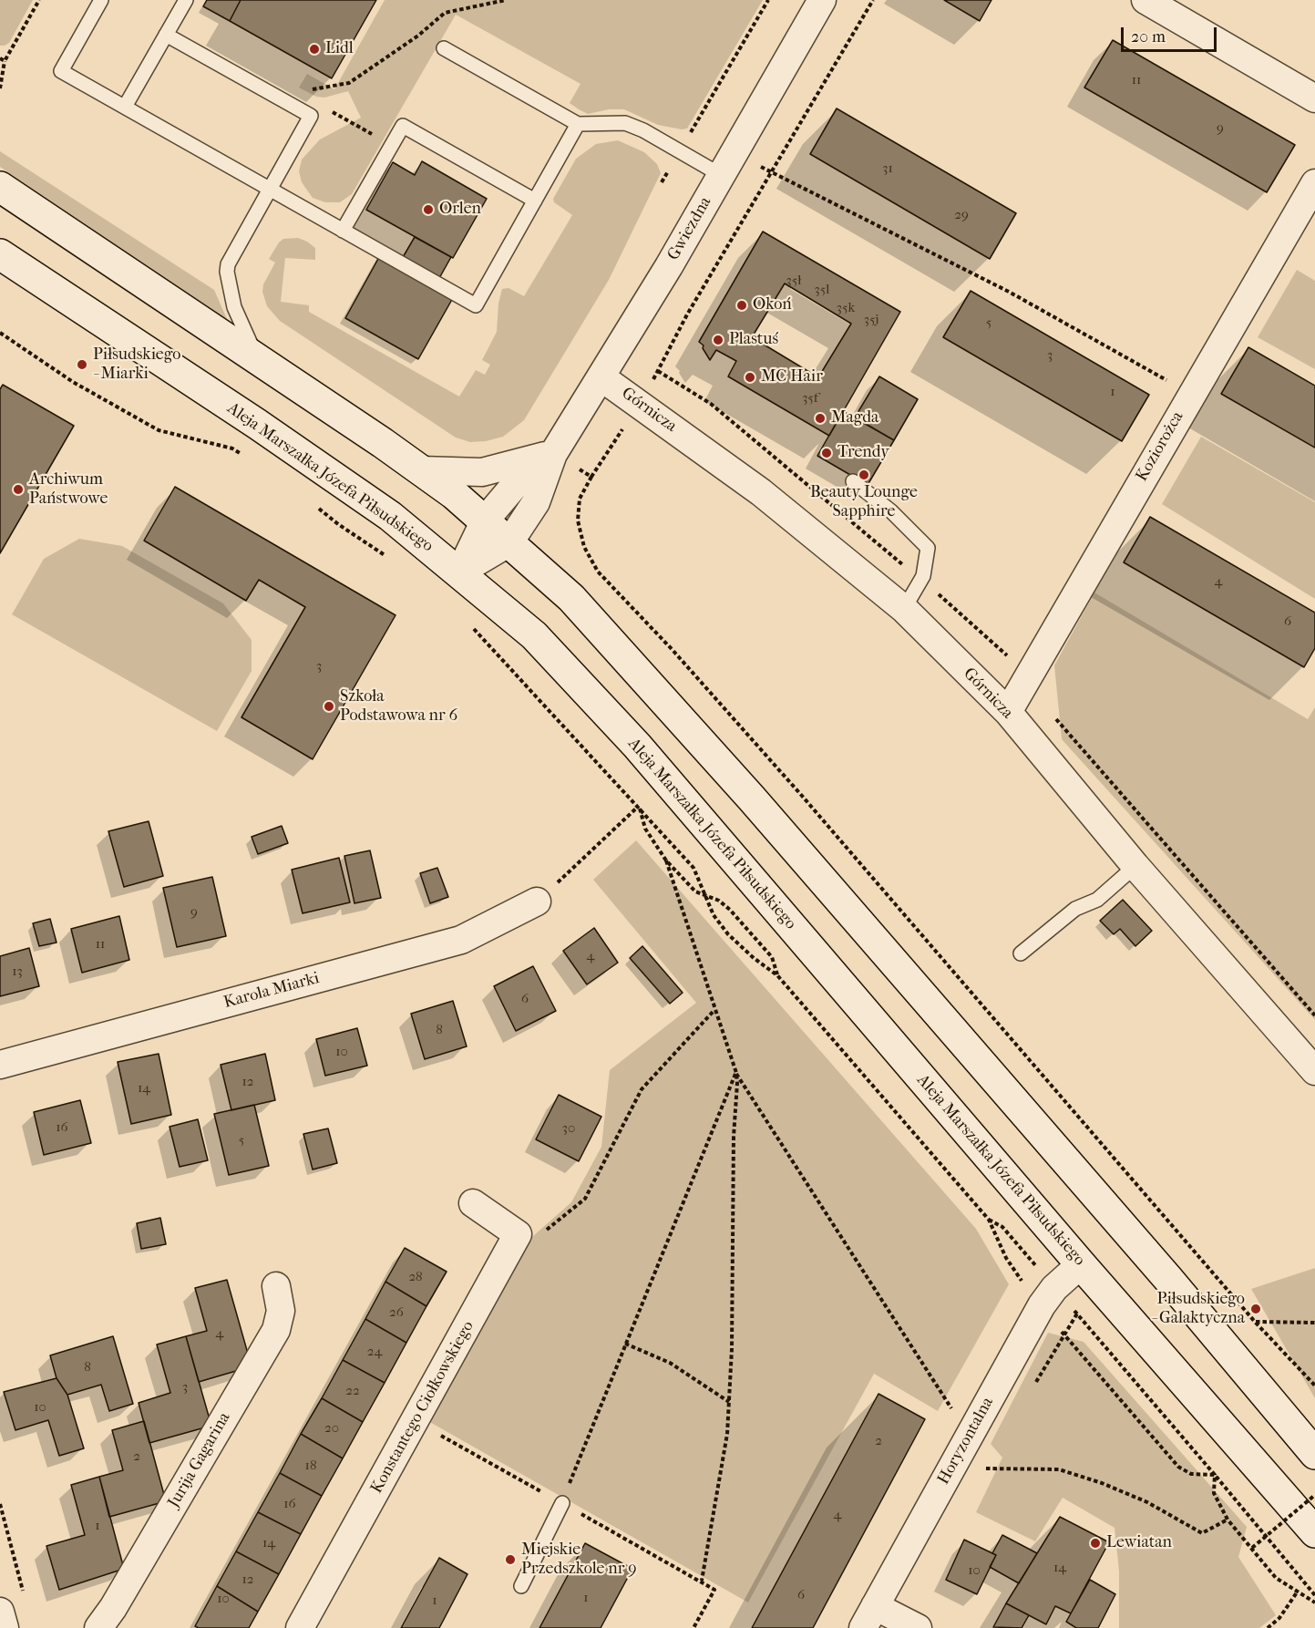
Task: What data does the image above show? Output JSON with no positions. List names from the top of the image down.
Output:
{
  "streets": {
    "street": [
      "Gwiezdna",
      "Górnicza",
      "Koziorożca",
      "Aleja Marszałka Józefa Piłsudskiego",
      "Karola Miarki",
      "Konstantego Ciołkowskiego",
      "Horyzontalna",
      "Jurija Gagarina"
    ]
  },
  "crossings": [
    ["Gwiezdna", "Górnicza"],
    ["Gwiezdna", "Aleja Marszałka Józefa Piłsudskiego"],
    ["Górnicza", "Koziorożca"],
    ["Aleja Marszałka Józefa Piłsudskiego", "Horyzontalna"]
  ],
  "places": [
    "Lidl",
    "Orlen",
    "Okoń",
    "Plastuś",
    "Piłsudskiego - Miarki",
    "MC Hair",
    "Magda",
    "Trendy",
    "Beauty Lounge Sapphire",
    "Archiwum Państwowe",
    "Szkoła Podstawowa nr 6",
    "Piłsudskiego - Galaktyczna",
    "Lewiatan",
    "Miejskie Przedszkole nr 9"
  ],
  "house_numbers": [
    "11",
    "9",
    "31",
    "29",
    "35ł",
    "35l",
    "35k",
    "35j",
    "5",
    "3",
    "1",
    "35f",
    "4",
    "6",
    "3",
    "9",
    "11",
    "4",
    "13",
    "6",
    "8",
    "10",
    "12",
    "14",
    "16",
    "30",
    "5",
    "28",
    "26",
    "4",
    "24",
    "8",
    "3",
    "22",
    "10",
    "20",
    "2",
    "2",
    "18",
    "16",
    "4",
    "1",
    "14",
    "14",
    "10",
    "12",
    "6",
    "1",
    "10",
    "1"
  ],
  "scale_bar": "20 m"
}
